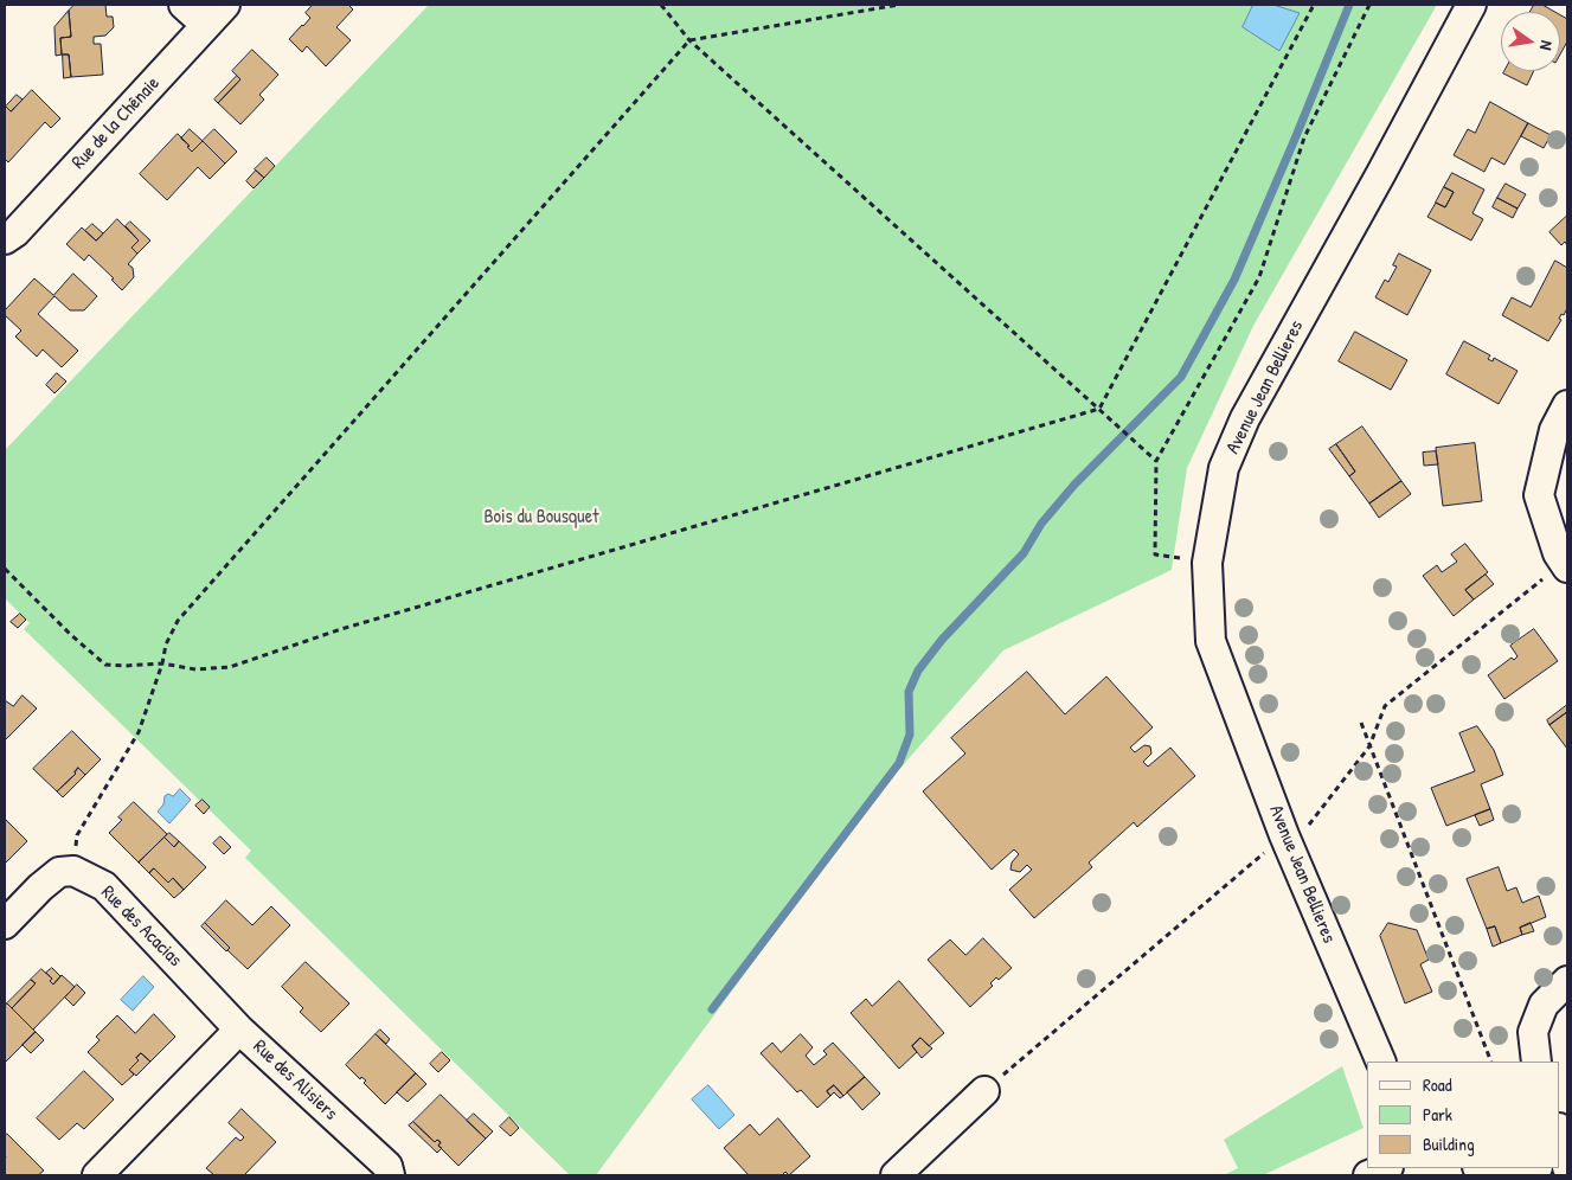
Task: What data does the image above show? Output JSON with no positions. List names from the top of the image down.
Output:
{
  "streets": {
    "street": [
      "Rue de la Chênaie",
      "Avenue Jean Bellieres",
      "Rue des Acacias",
      "Rue des Alisiers"
    ]
  },
  "crossings": [
    ["Rue des Acacias", "Rue des Alisiers"]
  ],
  "parks": ["Bois du Bousquet"],
  "legend": ["Road", "Park", "Building"],
  "north": "right"
}
